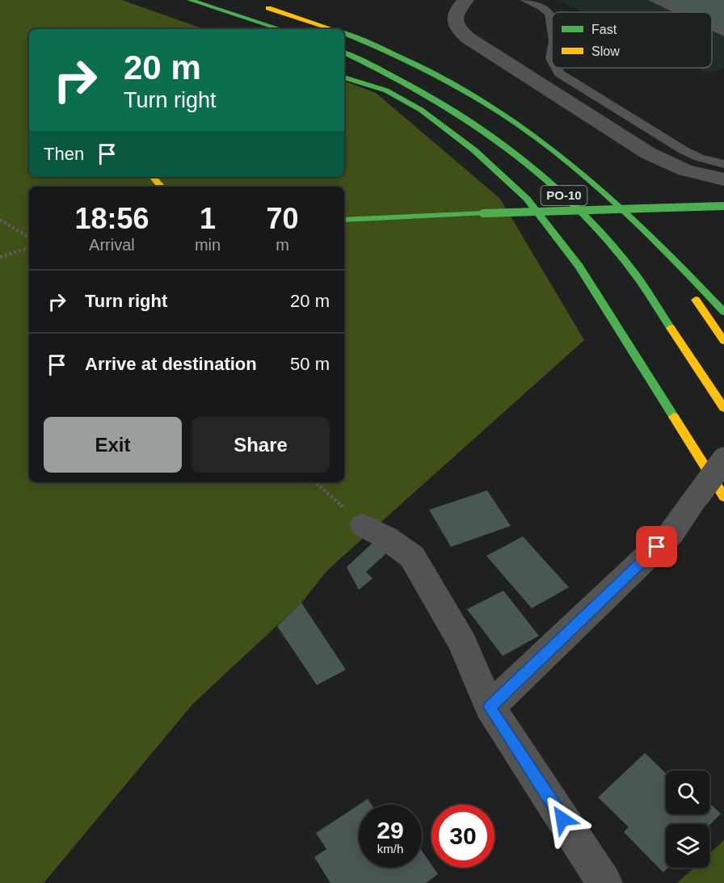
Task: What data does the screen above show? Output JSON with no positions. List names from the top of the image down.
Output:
{
  "streets": {
    "main road": ["PO-10"]
  },
  "legend": ["Fast", "Slow"],
  "page": {
    "turn": ["20 m", "Turn right"],
    "then": "Then",
    "eta": [
      "18:56",
      "Arrival",
      "1",
      "min",
      "70",
      "m"
    ],
    "list": [
      {
        "name": "Turn right",
        "value": "20 m"
      },
      {
        "name": "Arrive at destination",
        "value": "50 m"
      }
    ],
    "buttons": ["Exit", "Share"],
    "speed": "29 km/h",
    "limit": "30"
  }
}
